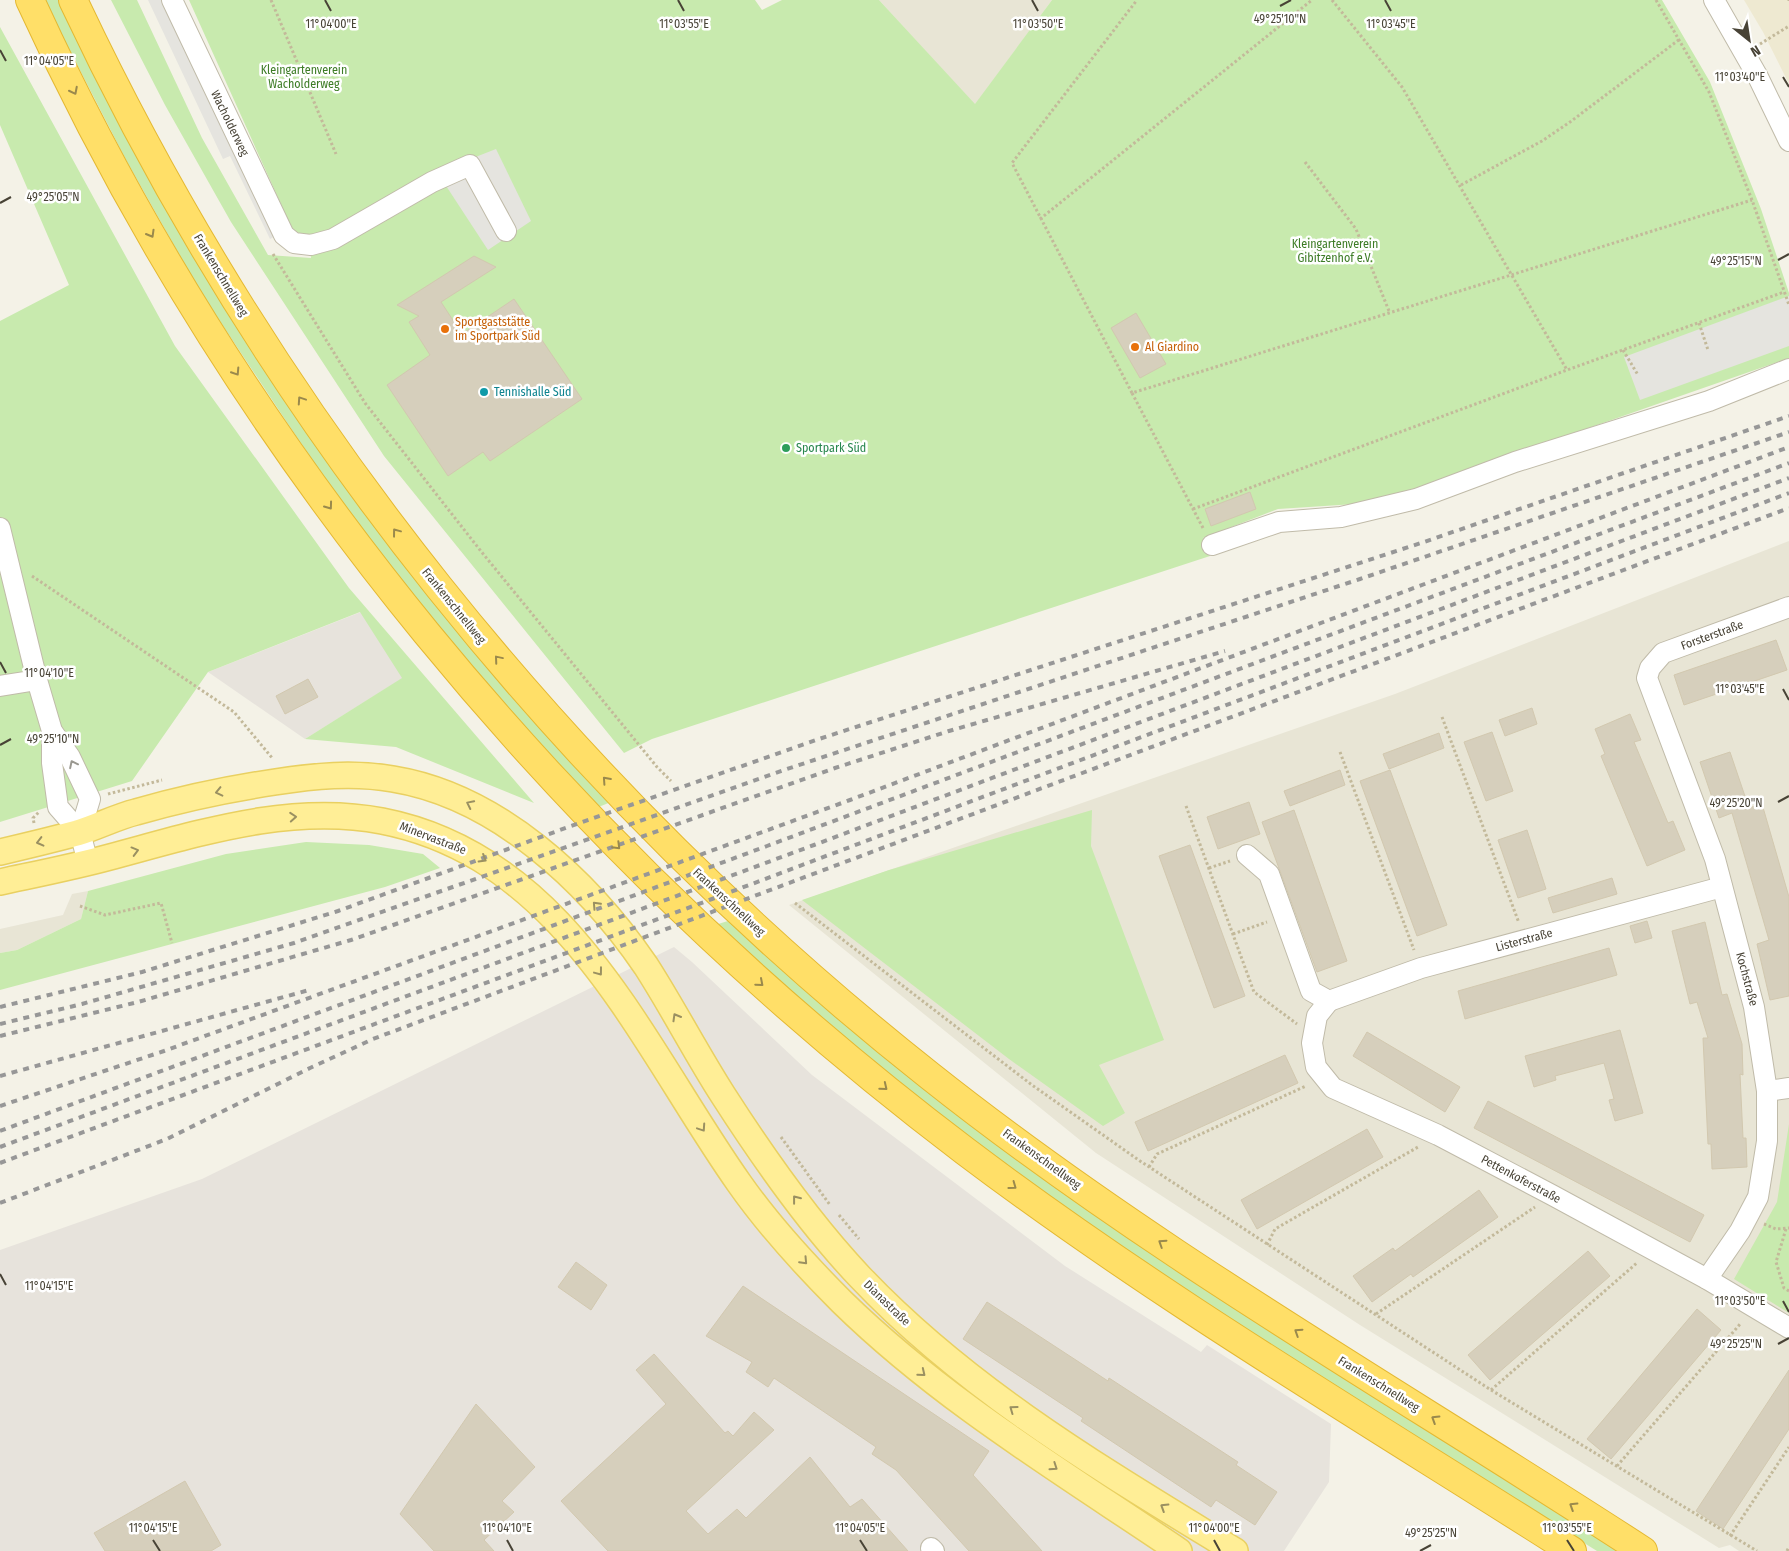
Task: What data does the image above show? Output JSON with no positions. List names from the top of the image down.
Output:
{
  "streets": {
    "highway": ["Frankenschnellweg"],
    "main road": ["Minervastraße", "Dianastraße"],
    "street": [
      "Wacholderweg",
      "Forsterstraße",
      "Listerstraße",
      "Kochstraße",
      "Pettenkoferstraße"
    ]
  },
  "crossings": [
    ["Forsterstraße", "Kochstraße"],
    ["Listerstraße", "Kochstraße"],
    ["Listerstraße", "Pettenkoferstraße"],
    ["Kochstraße", "Pettenkoferstraße"]
  ],
  "one_way": ["Minervastraße", "Dianastraße"],
  "parks": ["Kleingartenverein Wacholderweg", "Kleingartenverein Gibitzenhof e.V."],
  "places": [
    "Sportgaststätte im Sportpark Süd",
    "Al Giardino",
    "Tennishalle Süd",
    "Sportpark Süd"
  ],
  "north": "bottom right",
  "coordinates": [
    "49°25'10\"N",
    "11°04'00\"E",
    "11°03'55\"E",
    "11°03'50\"E",
    "11°03'45\"E",
    "11°04'05\"E",
    "11°03'40\"E",
    "49°25'05\"N",
    "49°25'15\"N",
    "11°04'10\"E",
    "49°25'20\"N",
    "11°04'15\"E",
    "49°25'25\"N"
  ]
}
